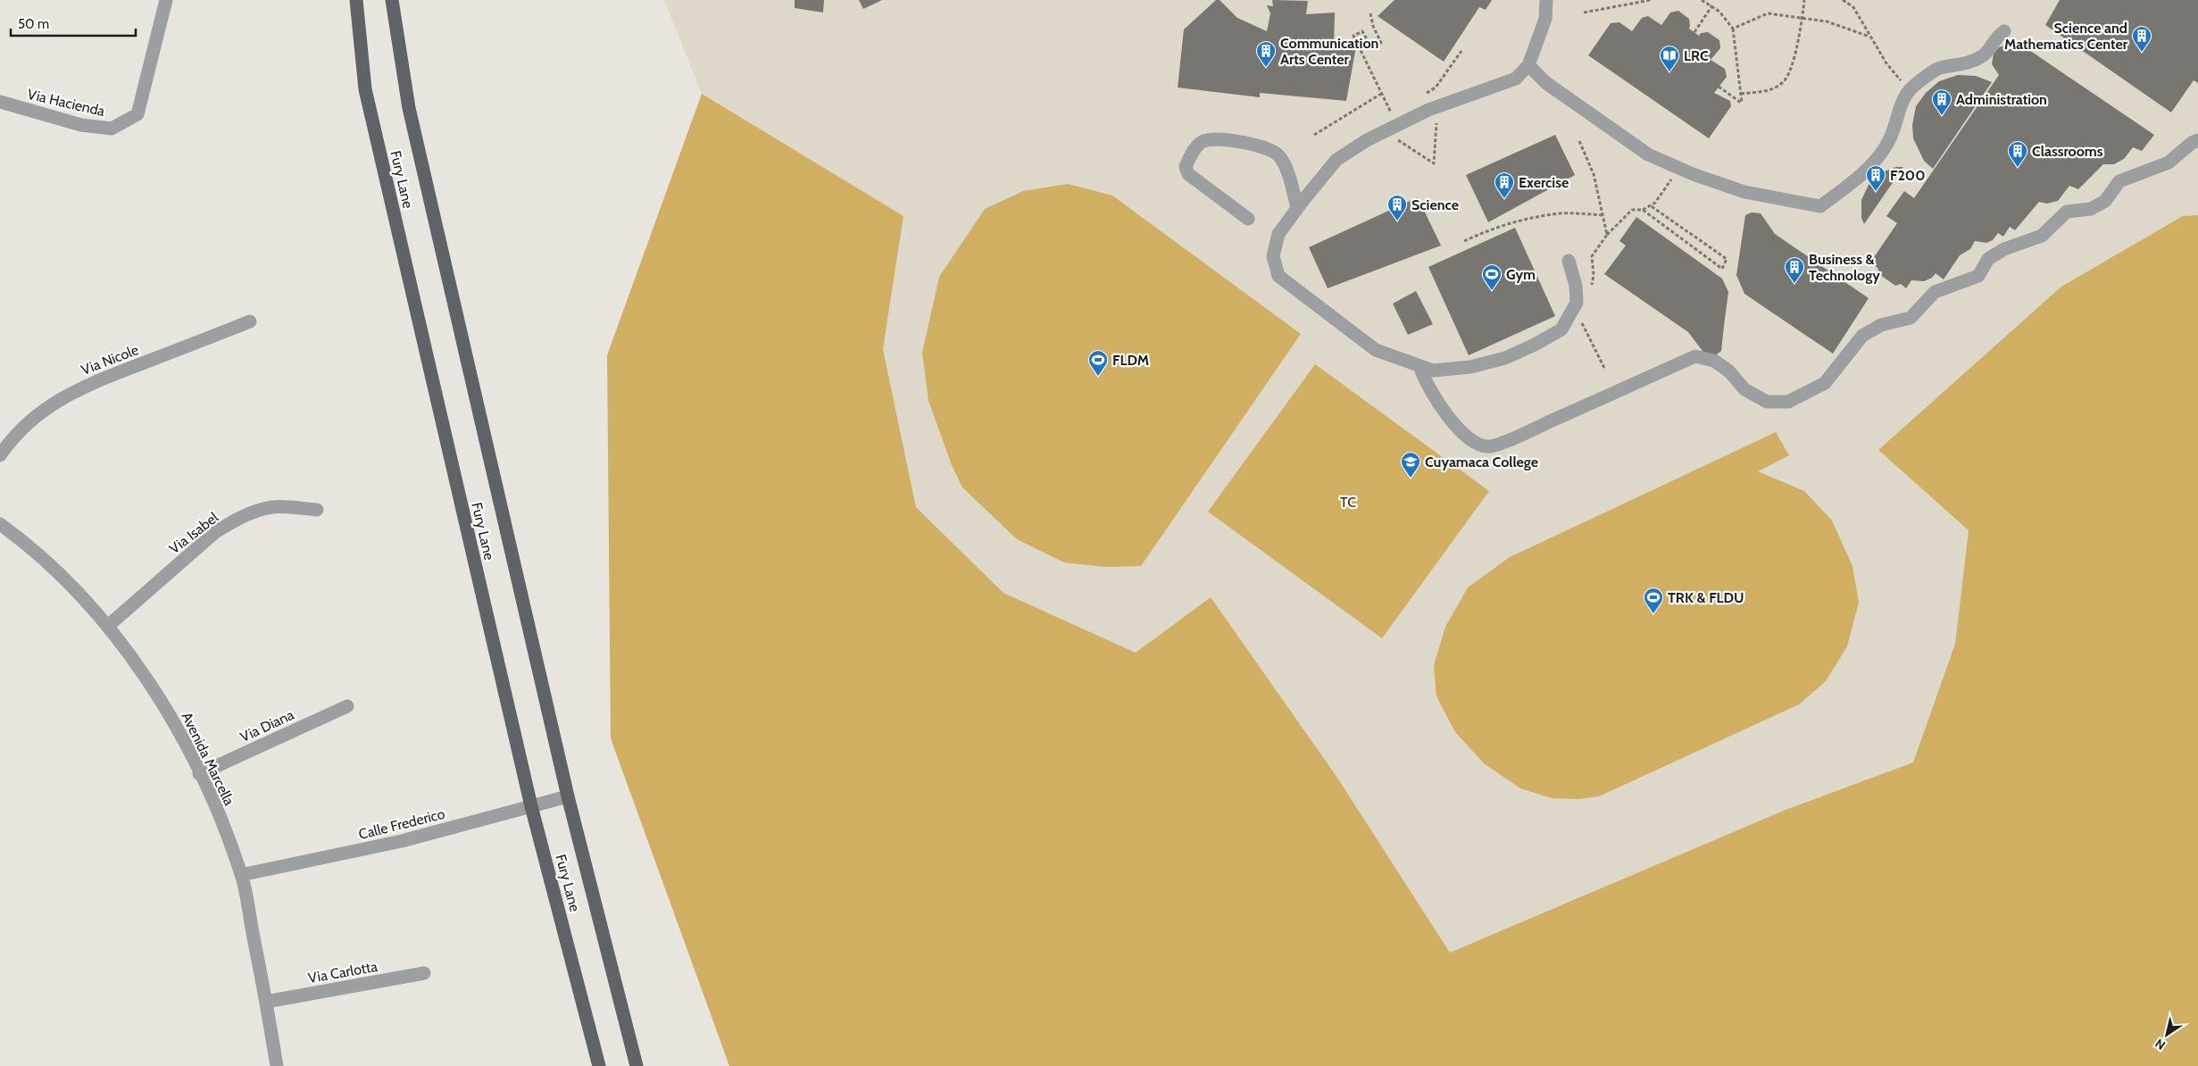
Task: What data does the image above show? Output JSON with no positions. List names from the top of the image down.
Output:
{
  "streets": {
    "main road": ["Fury Lane"],
    "street": [
      "Via Hacienda",
      "Via Nicole",
      "Via Isabel",
      "Via Diana",
      "Avenida Marcella",
      "Calle Frederico",
      "Via Carlotta"
    ]
  },
  "crossings": [
    ["Fury Lane", "Calle Frederico"],
    ["Via Isabel", "Avenida Marcella"],
    ["Via Diana", "Avenida Marcella"],
    ["Avenida Marcella", "Calle Frederico"],
    ["Avenida Marcella", "Via Carlotta"]
  ],
  "parks": ["TC"],
  "places": {
    "building": [
      "Science and Mathematics Center",
      "Communication Arts Center",
      "Administration",
      "Classrooms",
      "F200",
      "Exercise",
      "Science",
      "Business & Technology"
    ],
    "library": ["LRC"],
    "sports": ["Gym", "FLDM", "TRK & FLDU"],
    "school or university": ["Cuyamaca College"]
  },
  "scale_bar": "50 m",
  "north": "bottom left"
}
